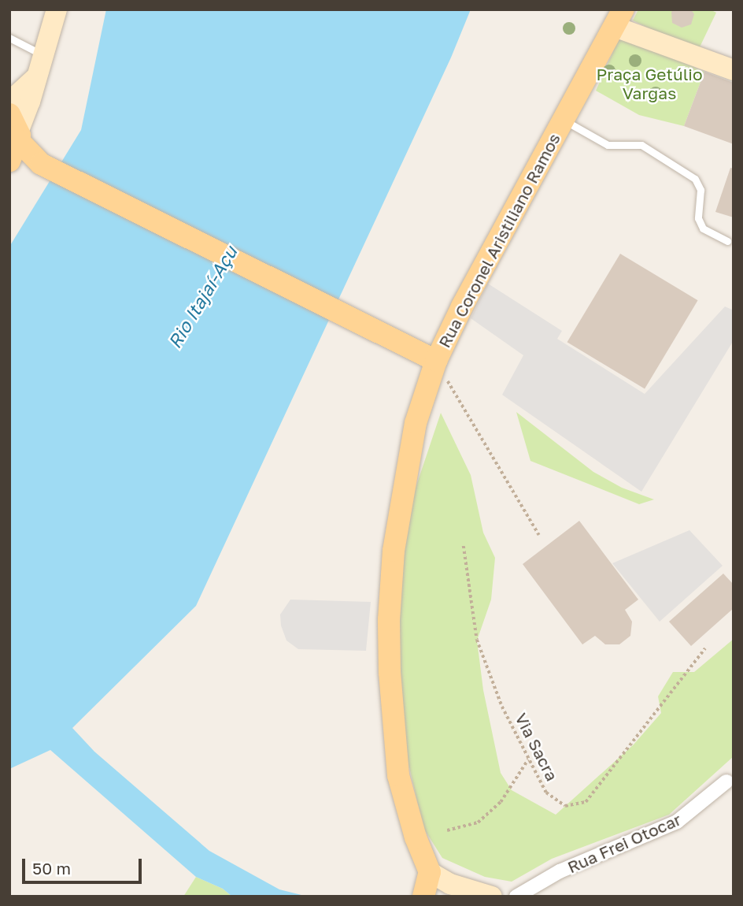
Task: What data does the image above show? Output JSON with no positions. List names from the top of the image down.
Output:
{
  "streets": {
    "main road": ["Rua Coronel Aristiliano Ramos"],
    "street": ["Rua Frei Otocar"],
    "path": ["Via Sacra"]
  },
  "water": ["Rio Itajaí-Açu"],
  "parks": ["Praça Getúlio Vargas"],
  "scale_bar": "50 m"
}
